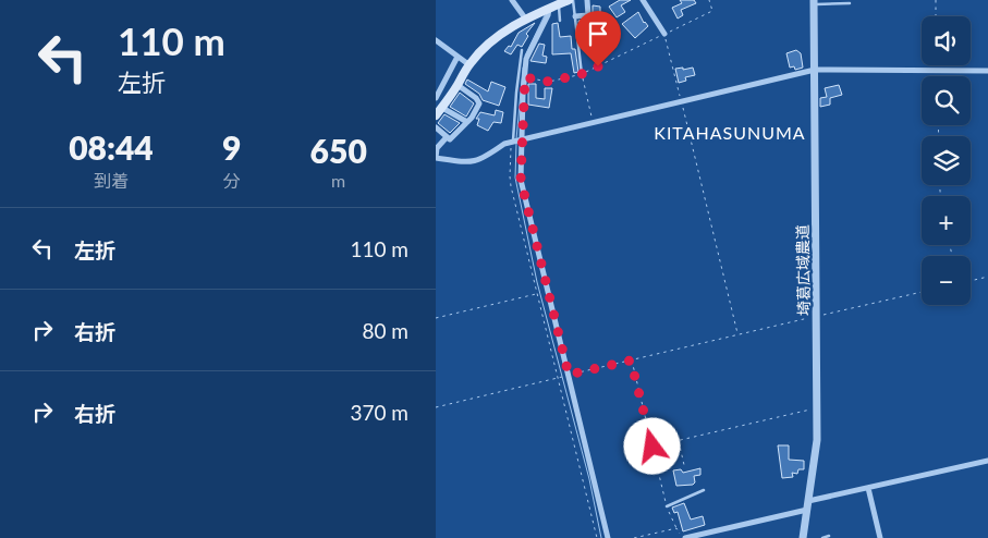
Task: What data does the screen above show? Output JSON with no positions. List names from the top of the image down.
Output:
{
  "streets": {
    "street": ["埼葛広域農道"]
  },
  "districts": ["KITAHASUNUMA"],
  "page": {
    "turn": ["110 m", "左折"],
    "map_buttons": ["+", "−"],
    "eta": [
      "08:44",
      "到着",
      "9",
      "分",
      "650",
      "m"
    ],
    "list": [
      {
        "name": "左折",
        "value": "110 m"
      },
      {
        "name": "右折",
        "value": "80 m"
      },
      {
        "name": "右折",
        "value": "370 m"
      }
    ]
  }
}
